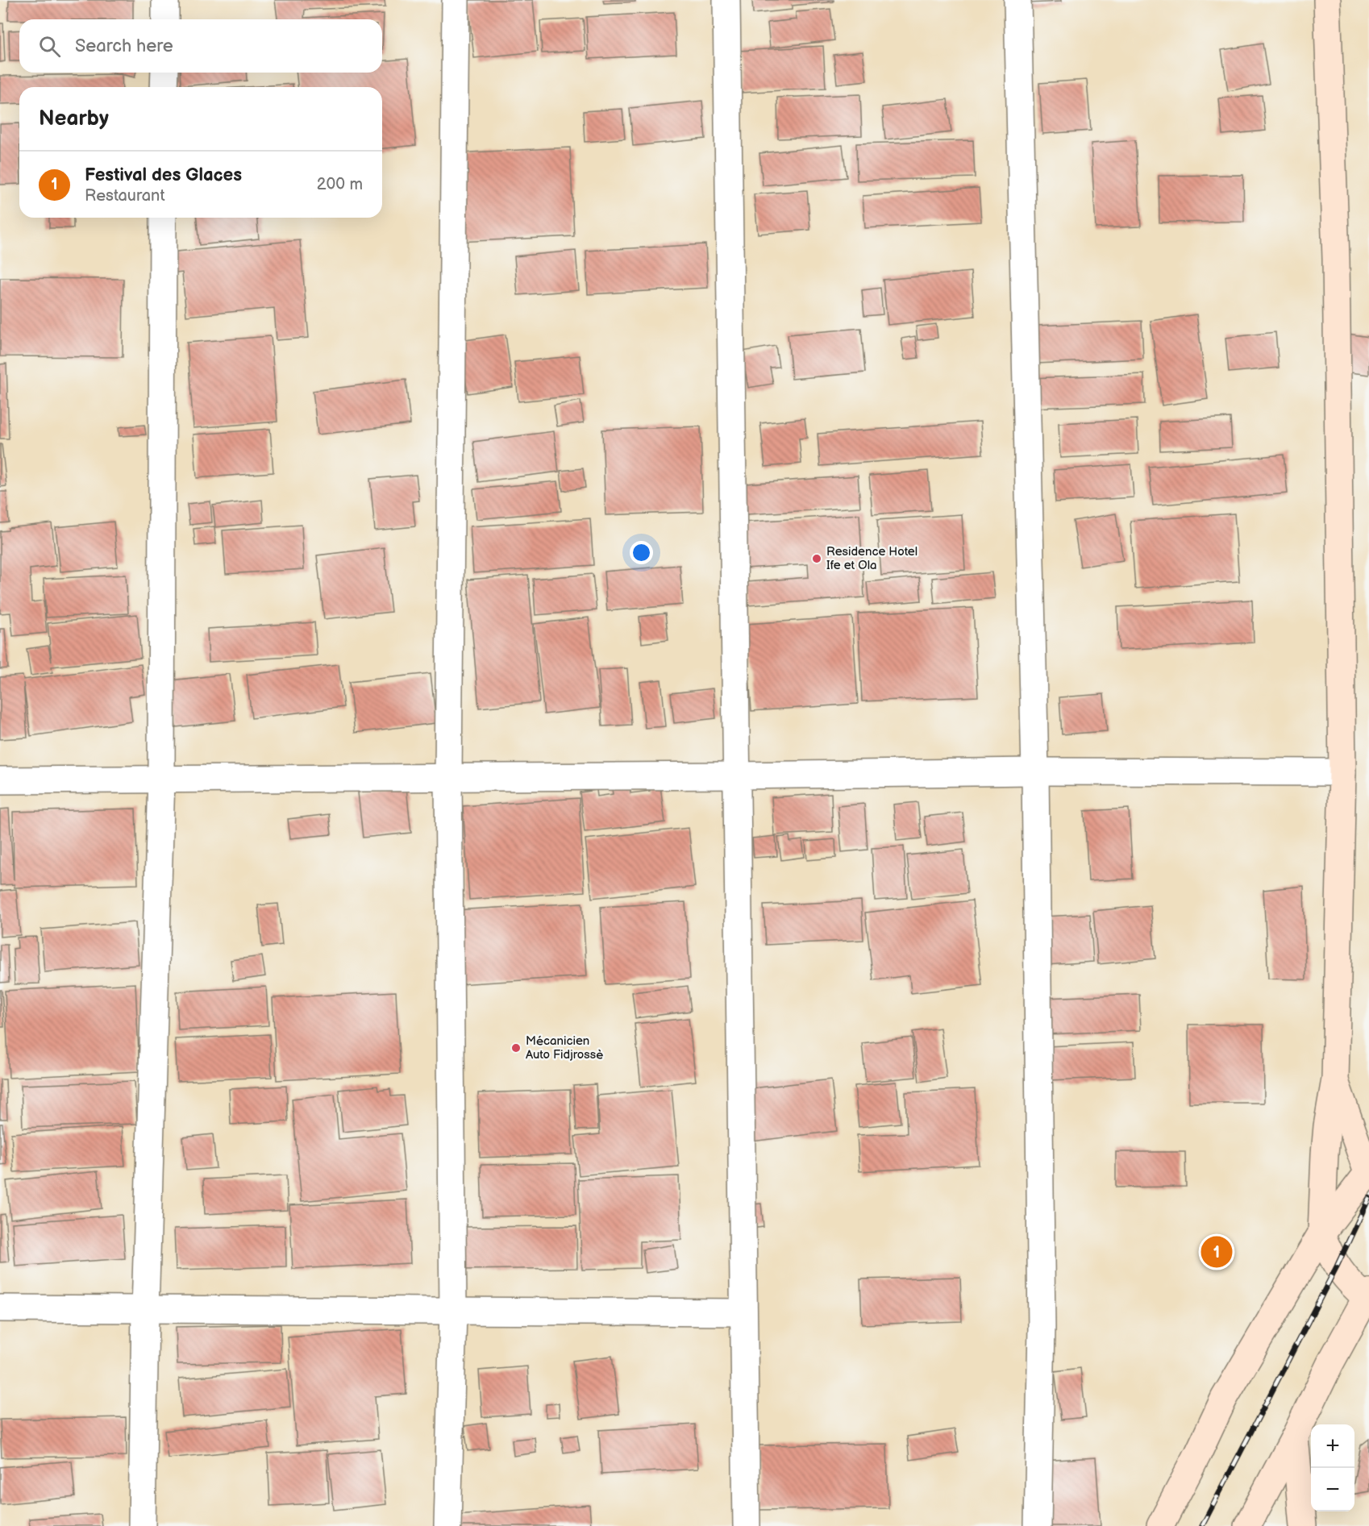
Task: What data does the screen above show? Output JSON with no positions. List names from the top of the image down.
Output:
{
  "places": ["Residence Hotel Ife et Ola", "Mécanicien Auto Fidjrossè"],
  "page": {
    "search": "Search here",
    "heading": "Nearby",
    "list": [
      {
        "mark": "1",
        "name": "Festival des Glaces",
        "note": "Restaurant",
        "value": "200 m"
      }
    ],
    "pins": "1",
    "map_buttons": ["+", "−"]
  }
}
